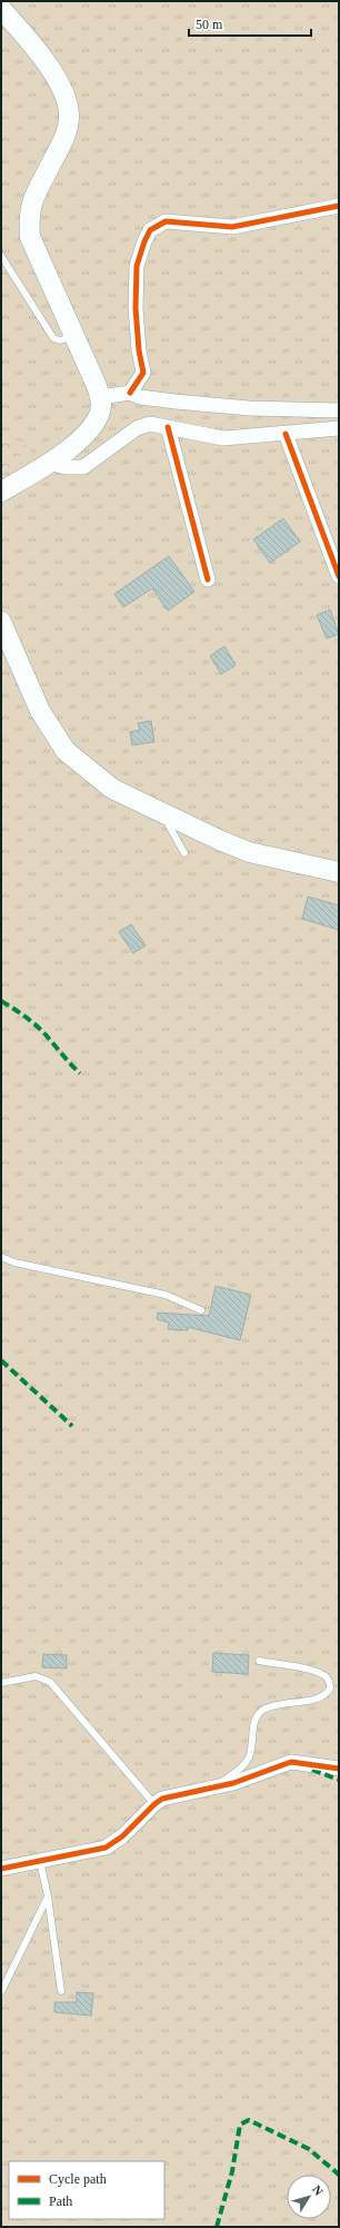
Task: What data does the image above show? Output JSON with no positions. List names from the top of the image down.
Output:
{
  "legend": ["Cycle path", "Path"],
  "scale_bar": "50 m",
  "north": "top right"
}
